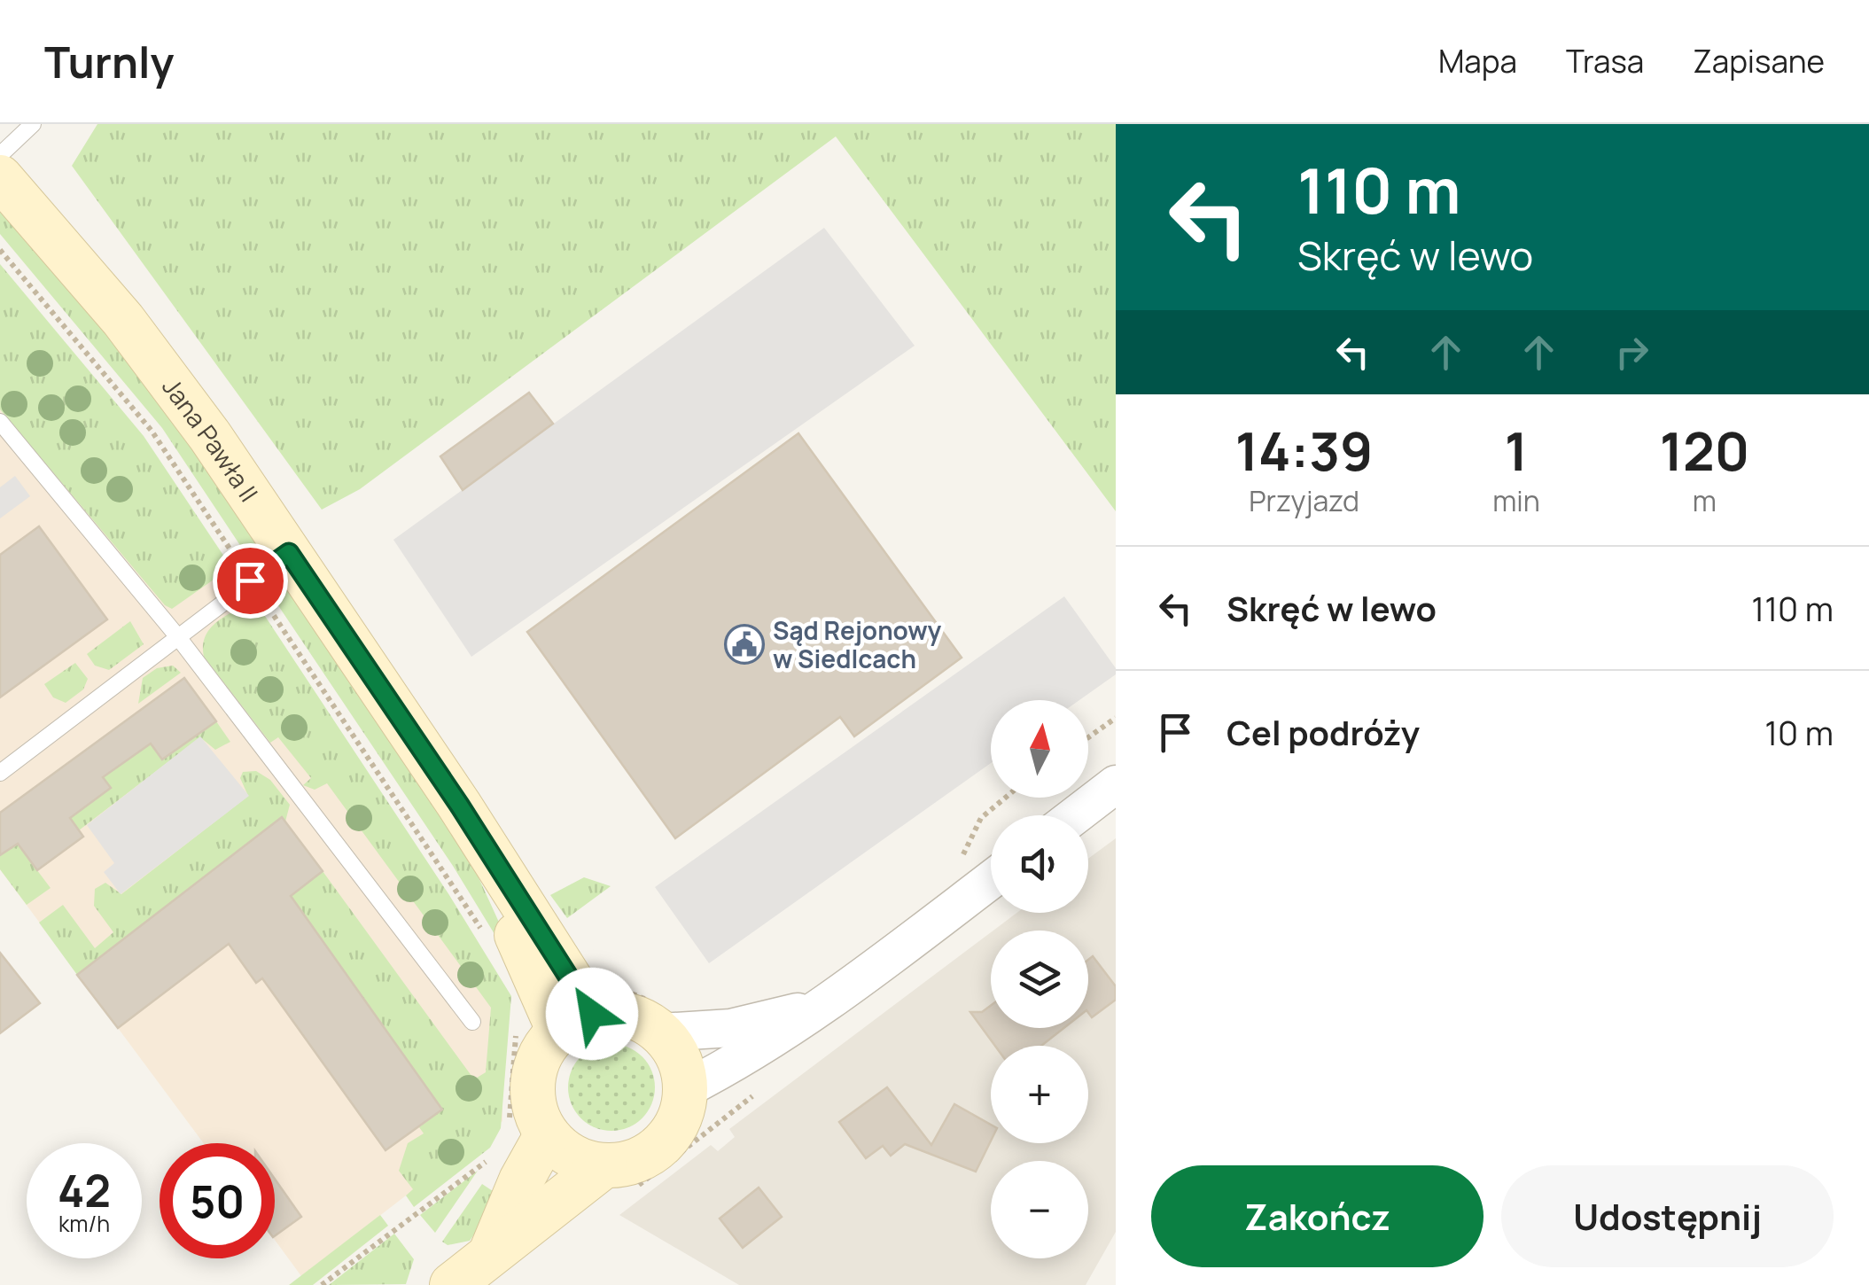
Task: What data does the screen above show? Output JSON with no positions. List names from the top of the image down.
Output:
{
  "streets": {
    "main road": ["Jana Pawła II"]
  },
  "places": {
    "public building": ["Sąd Rejonowy w Siedlcach"]
  },
  "north": "top",
  "page": {
    "header": "Turnly",
    "nav": ["Mapa", "Trasa", "Zapisane"],
    "turn": ["110 m", "Skręć w lewo"],
    "eta": [
      "14:39",
      "Przyjazd",
      "1",
      "min",
      "120",
      "m"
    ],
    "list": [
      {
        "name": "Skręć w lewo",
        "value": "110 m"
      },
      {
        "name": "Cel podróży",
        "value": "10 m"
      }
    ],
    "map_buttons": ["+", "−"],
    "speed": "42 km/h",
    "limit": "50",
    "buttons": ["Zakończ", "Udostępnij"]
  }
}
